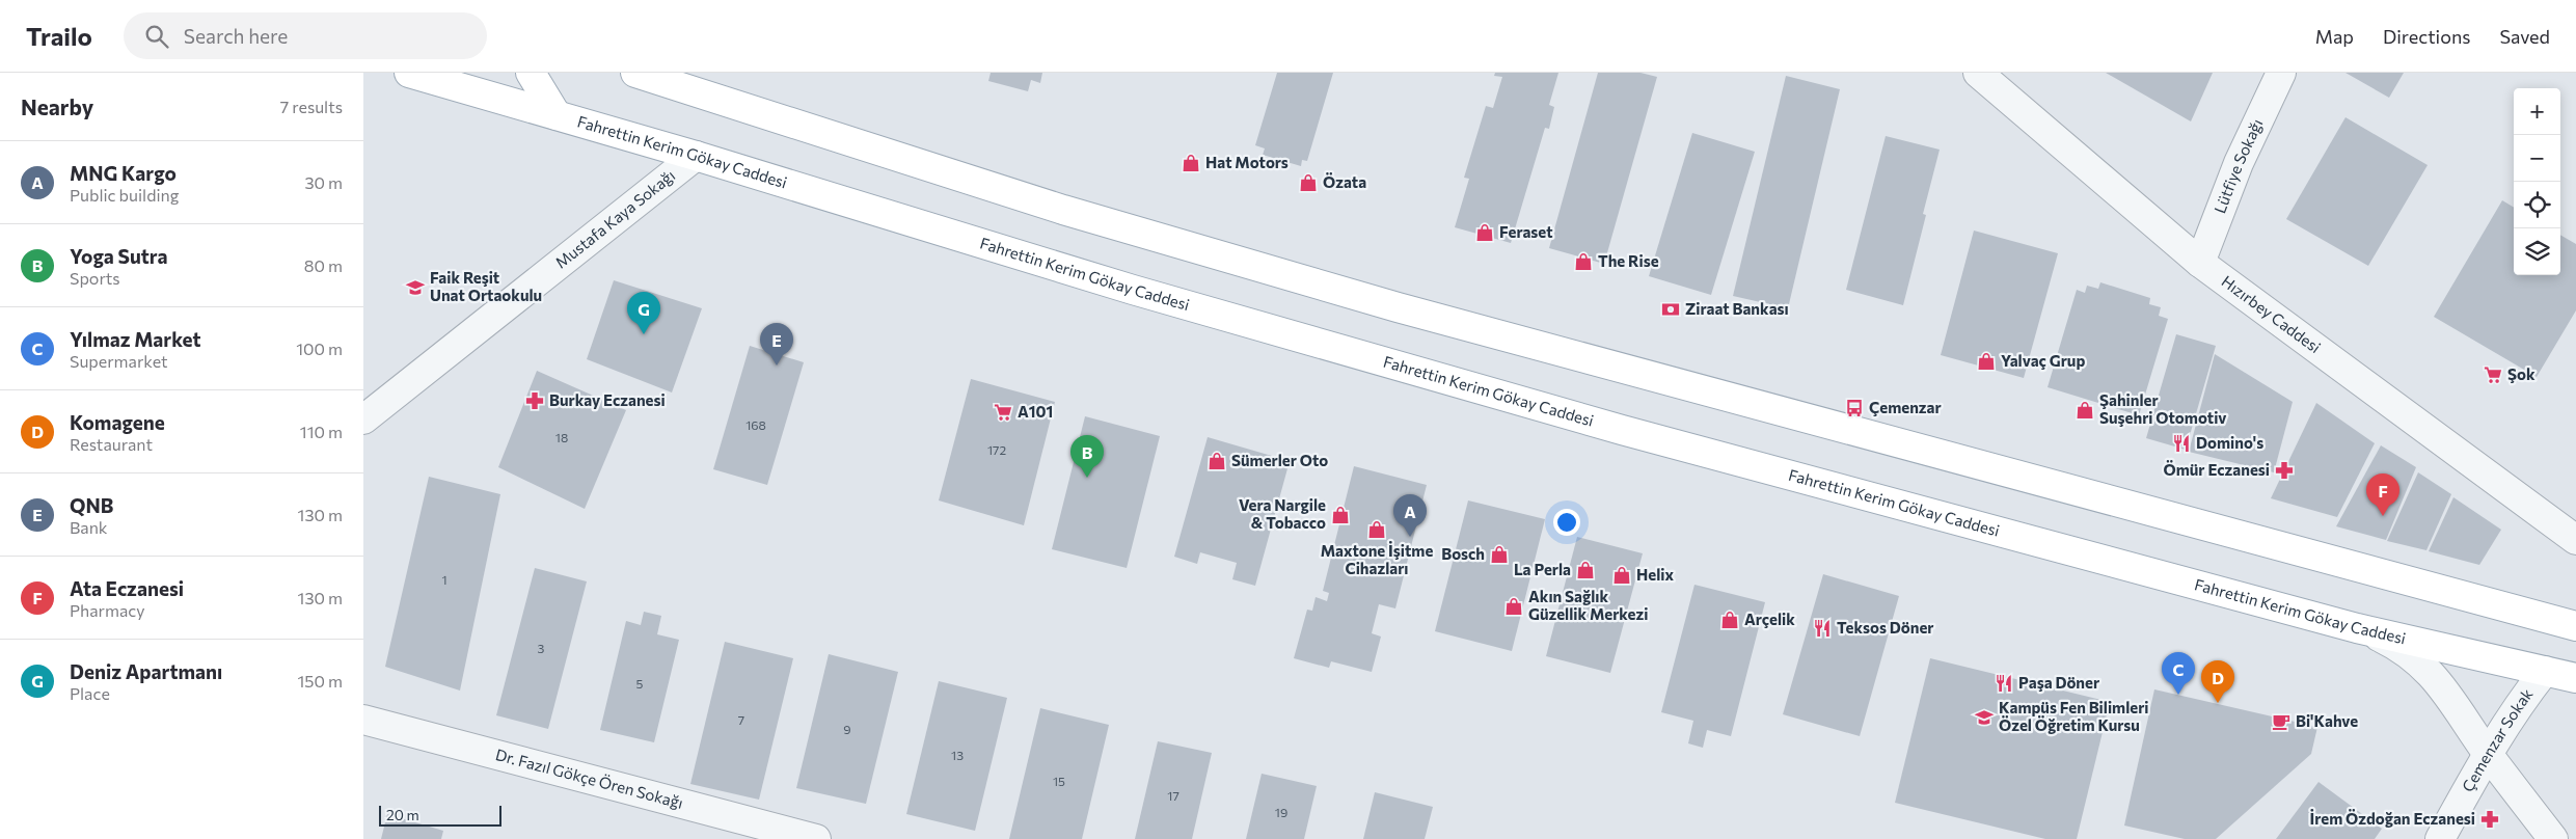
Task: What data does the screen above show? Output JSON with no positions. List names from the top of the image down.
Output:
{
  "streets": {
    "main road": ["Fahrettin Kerim Gökay Caddesi"],
    "street": [
      "Lütfiye Sokağı",
      "Mustafa Kaya Sokağı",
      "Hızırbey Caddesi",
      "Çemenzar Sokak",
      "Dr. Fazıl Gökçe Ören Sokağı"
    ]
  },
  "crossings": [
    ["Fahrettin Kerim Gökay Caddesi", "Mustafa Kaya Sokağı"],
    ["Fahrettin Kerim Gökay Caddesi", "Çemenzar Sokak"],
    ["Lütfiye Sokağı", "Hızırbey Caddesi"]
  ],
  "places": {
    "shop": [
      "Hat Motors",
      "Özata",
      "Feraset",
      "The Rise",
      "Yalvaç Grup",
      "Şahinler Suşehri Otomotiv",
      "Sümerler Oto",
      "Vera Nargile & Tobacco",
      "Maxtone İşitme Cihazları",
      "Bosch",
      "La Perla",
      "Helix",
      "Akın Sağlık Güzellik Merkezi",
      "Arçelik"
    ],
    "school or university": ["Faik Reşit Unat Ortaokulu", "Kampüs Fen Bilimleri Özel Öğretim Kursu"],
    "bank": ["Ziraat Bankası"],
    "supermarket": ["Şok", "A101"],
    "pharmacy": ["Burkay Eczanesi", "Ömür Eczanesi", "İrem Özdoğan Eczanesi"],
    "bus stop": ["Çemenzar"],
    "restaurant": ["Domino's", "Teksos Döner", "Paşa Döner"],
    "cafe": ["Bi'Kahve"]
  },
  "house_numbers": [
    "168",
    "18",
    "172",
    "1",
    "3",
    "5",
    "7",
    "9",
    "13",
    "15",
    "17",
    "19"
  ],
  "scale_bar": "20 m",
  "page": {
    "header": "Trailo",
    "search": "Search here",
    "nav": ["Map", "Directions", "Saved"],
    "heading": ["Nearby", "7 results"],
    "map_buttons": ["+", "−"],
    "list": [
      {
        "mark": "A",
        "name": "MNG Kargo",
        "note": "Public building",
        "value": "30 m"
      },
      {
        "mark": "B",
        "name": "Yoga Sutra",
        "note": "Sports",
        "value": "80 m"
      },
      {
        "mark": "C",
        "name": "Yılmaz Market",
        "note": "Supermarket",
        "value": "100 m"
      },
      {
        "mark": "D",
        "name": "Komagene",
        "note": "Restaurant",
        "value": "110 m"
      },
      {
        "mark": "E",
        "name": "QNB",
        "note": "Bank",
        "value": "130 m"
      },
      {
        "mark": "F",
        "name": "Ata Eczanesi",
        "note": "Pharmacy",
        "value": "130 m"
      },
      {
        "mark": "G",
        "name": "Deniz Apartmanı",
        "note": "Place",
        "value": "150 m"
      }
    ],
    "pins": [
      "G",
      "E",
      "B",
      "F",
      "A",
      "C",
      "D"
    ],
    "scale": "20 m"
  }
}
